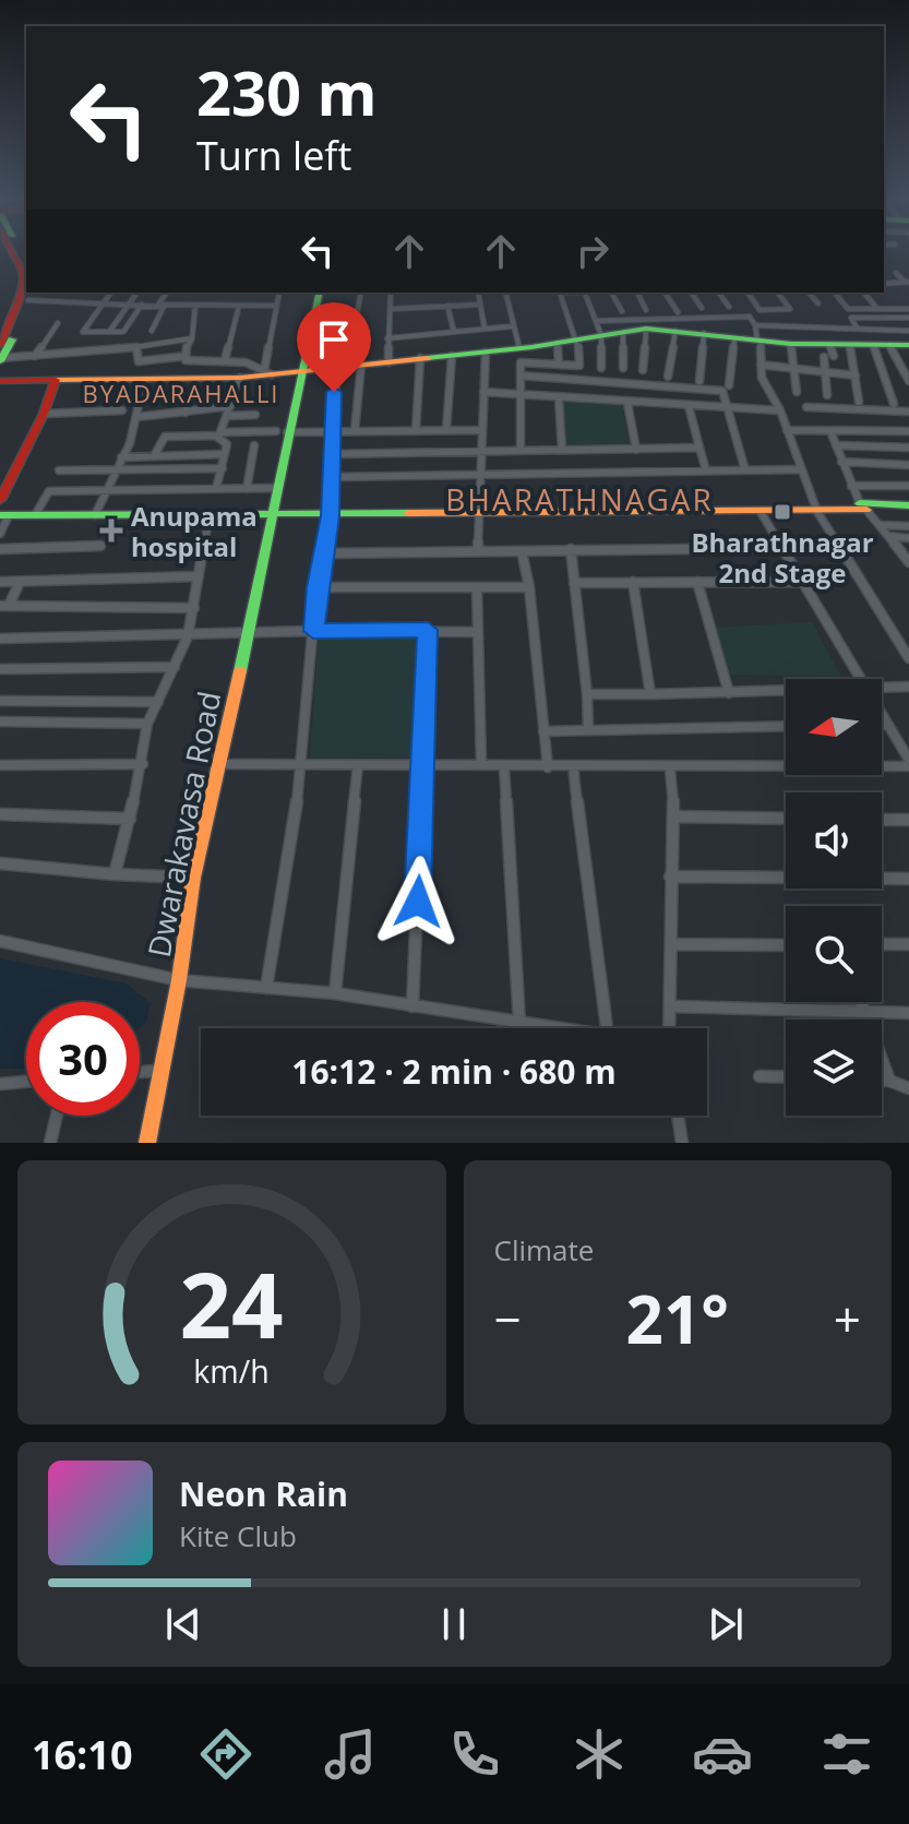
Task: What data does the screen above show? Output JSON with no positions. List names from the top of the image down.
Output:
{
  "streets": {
    "street": ["Dwarakavasa Road"]
  },
  "districts": ["BYADARAHALLI", "BHARATHNAGAR"],
  "places": {
    "transit": ["Bharathnagar 2nd Stage"],
    "health": ["Anupama hospital"]
  },
  "north": "left",
  "page": {
    "turn": ["230 m", "Turn left"],
    "limit": "30",
    "trip": "16:12 · 2 min · 680 m",
    "tile": "Climate",
    "heat": ["−", "21°", "+"],
    "song": ["Neon Rain", "Kite Club"],
    "tabs": "16:10",
    "gauge": ["24", "km/h"]
  }
}
